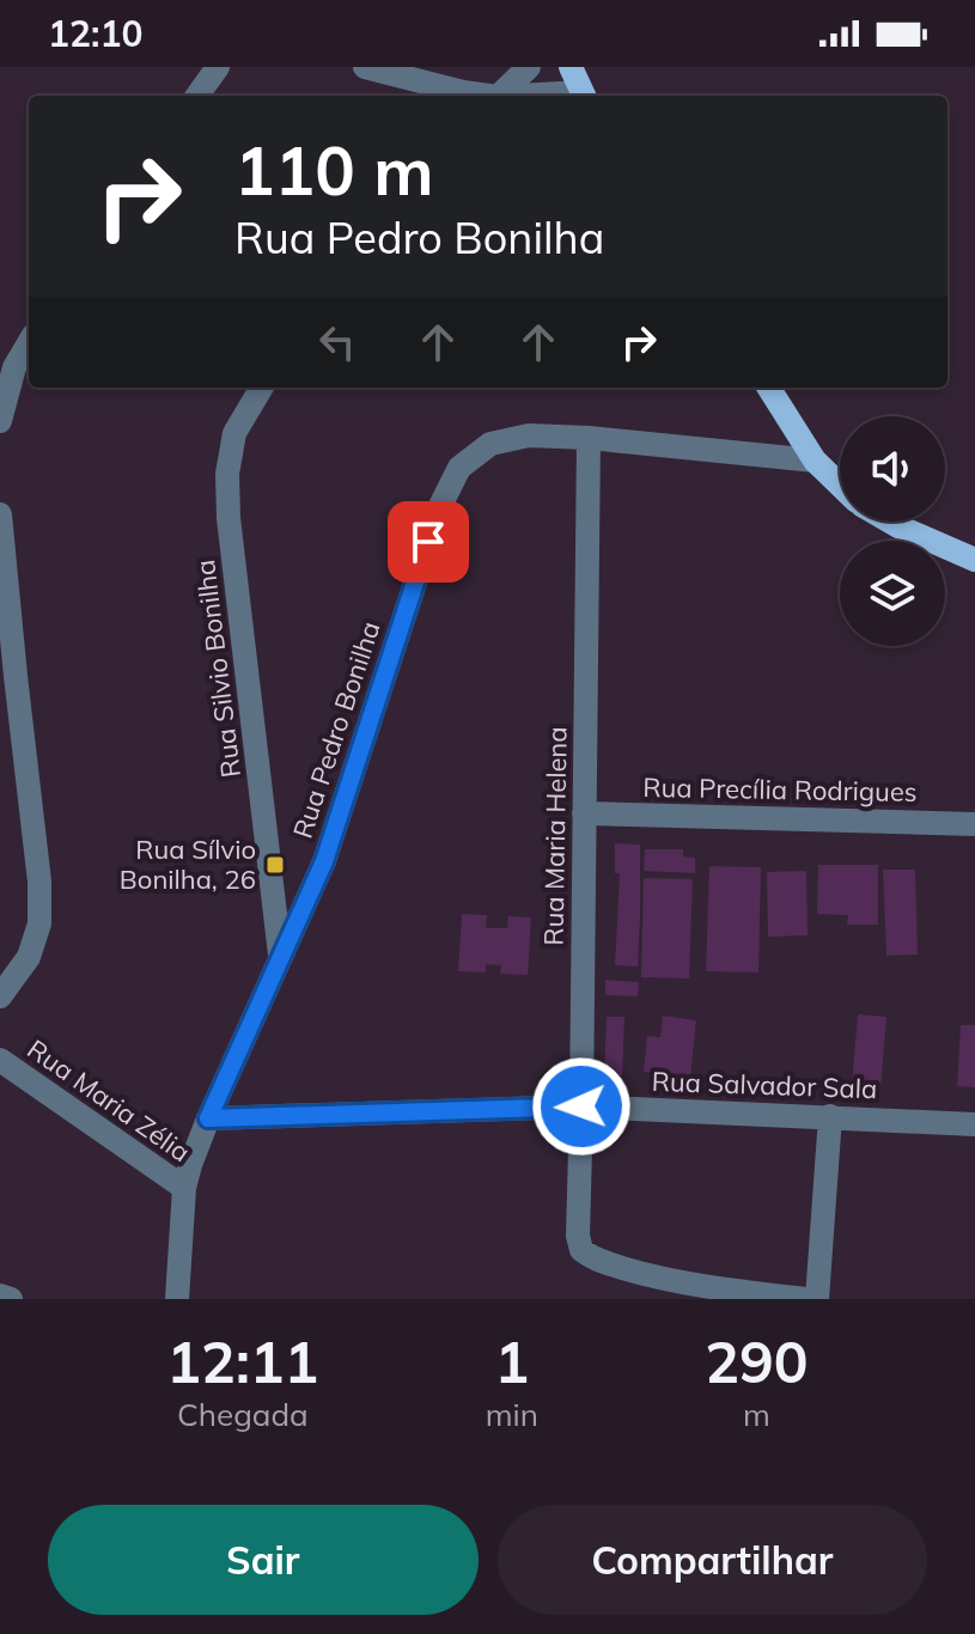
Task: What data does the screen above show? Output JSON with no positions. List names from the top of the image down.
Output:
{
  "streets": {
    "street": [
      "Rua Silvio Bonilha",
      "Rua Pedro Bonilha",
      "Rua Precília Rodrigues",
      "Rua Maria Helena",
      "Rua Salvador Sala",
      "Rua Maria Zélia"
    ]
  },
  "crossings": [
    ["Rua Silvio Bonilha", "Rua Pedro Bonilha"],
    ["Rua Pedro Bonilha", "Rua Maria Helena"],
    ["Rua Pedro Bonilha", "Rua Salvador Sala"],
    ["Rua Pedro Bonilha", "Rua Maria Zélia"],
    ["Rua Precília Rodrigues", "Rua Maria Helena"],
    ["Rua Maria Helena", "Rua Salvador Sala"]
  ],
  "places": {
    "transit": ["Rua Sílvio Bonilha, 26"]
  },
  "page": {
    "status": "12:10",
    "turn": ["110 m", "Rua Pedro Bonilha"],
    "eta": [
      "12:11",
      "Chegada",
      "1",
      "min",
      "290",
      "m"
    ],
    "buttons": ["Sair", "Compartilhar"]
  }
}
